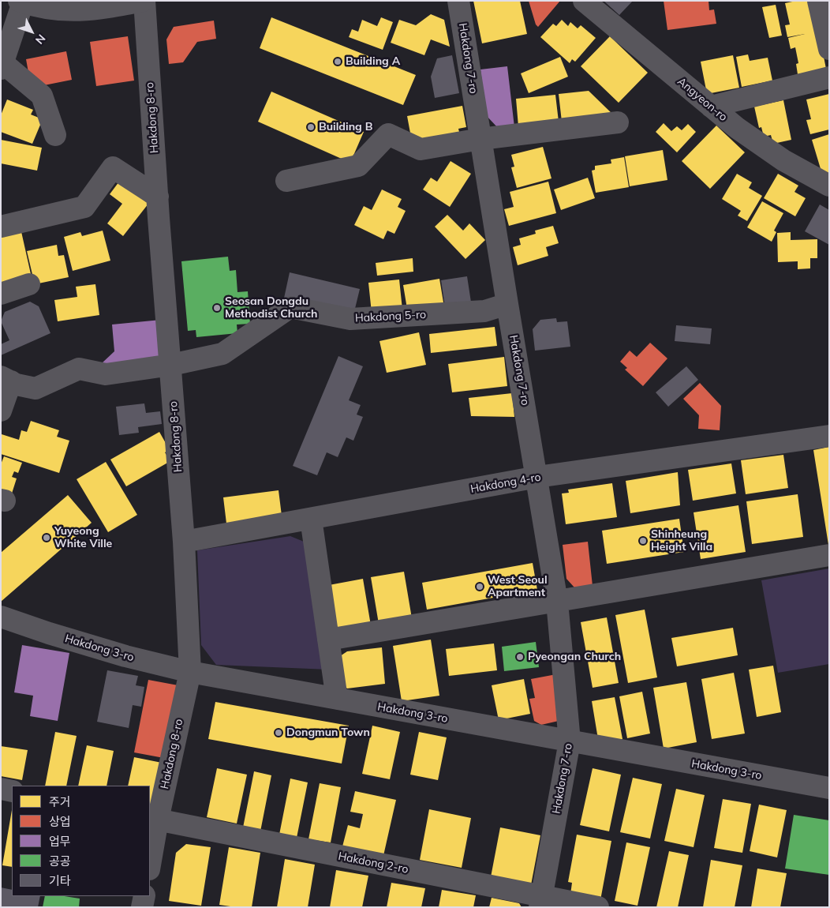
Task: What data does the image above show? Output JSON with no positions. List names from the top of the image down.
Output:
{
  "streets": {
    "street": [
      "Hakdong 7-ro",
      "Angyeon-ro",
      "Hakdong 8-ro",
      "Hakdong 5-ro",
      "Hakdong 4-ro",
      "Hakdong 3-ro",
      "Hakdong 2-ro"
    ]
  },
  "crossings": [
    ["Hakdong 7-ro", "Hakdong 5-ro"],
    ["Hakdong 7-ro", "Hakdong 4-ro"],
    ["Hakdong 7-ro", "Hakdong 3-ro"],
    ["Hakdong 7-ro", "Hakdong 2-ro"],
    ["Hakdong 8-ro", "Hakdong 5-ro"],
    ["Hakdong 8-ro", "Hakdong 4-ro"],
    ["Hakdong 8-ro", "Hakdong 3-ro"],
    ["Hakdong 8-ro", "Hakdong 2-ro"]
  ],
  "places": [
    "Building A",
    "Building B",
    "Seosan Dongdu Methodist Church",
    "Yuyeong White Ville",
    "Shinheung Height Villa",
    "West Seoul Apartment",
    "Pyeongan Church",
    "Dongmun Town"
  ],
  "legend": [
    "주거",
    "상업",
    "업무",
    "공공",
    "기타"
  ],
  "north": "bottom right"
}
